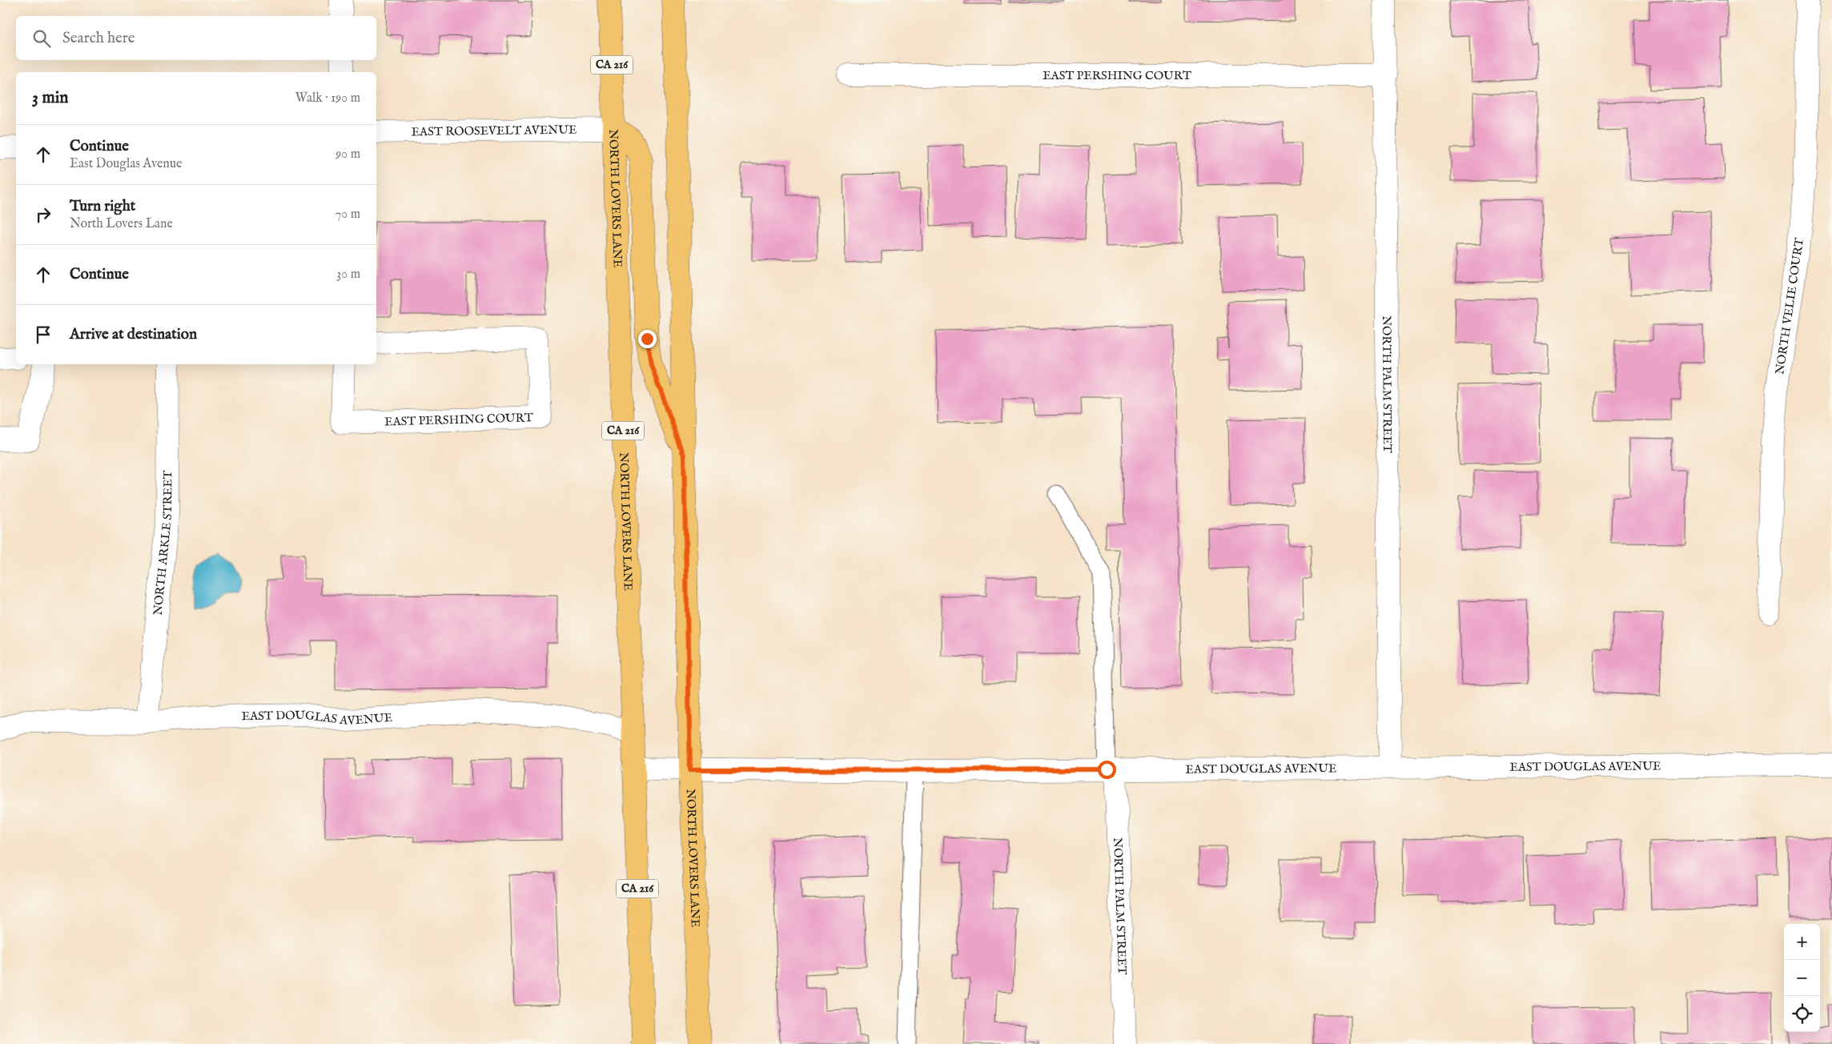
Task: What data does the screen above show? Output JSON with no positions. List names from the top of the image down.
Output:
{
  "streets": {
    "main road": ["CA 216", "NORTH LOVERS LANE"],
    "street": [
      "EAST PERSHING COURT",
      "EAST ROOSEVELT AVENUE",
      "NORTH VELIE COURT",
      "NORTH PALM STREET",
      "NORTH ARKLE STREET",
      "EAST DOUGLAS AVENUE"
    ]
  },
  "crossings": [
    ["EAST PERSHING COURT", "NORTH PALM STREET"],
    ["EAST ROOSEVELT AVENUE", "NORTH LOVERS LANE"],
    ["NORTH LOVERS LANE", "EAST DOUGLAS AVENUE"],
    ["NORTH PALM STREET", "EAST DOUGLAS AVENUE"],
    ["NORTH ARKLE STREET", "EAST DOUGLAS AVENUE"]
  ],
  "page": {
    "search": "Search here",
    "heading": ["3 min", "Walk · 190 m"],
    "list": [
      ["Continue", "East Douglas Avenue", "90 m"],
      ["Turn right", "North Lovers Lane", "70 m"],
      ["Continue", "30 m"],
      "Arrive at destination"
    ],
    "map_buttons": ["+", "−"]
  }
}
